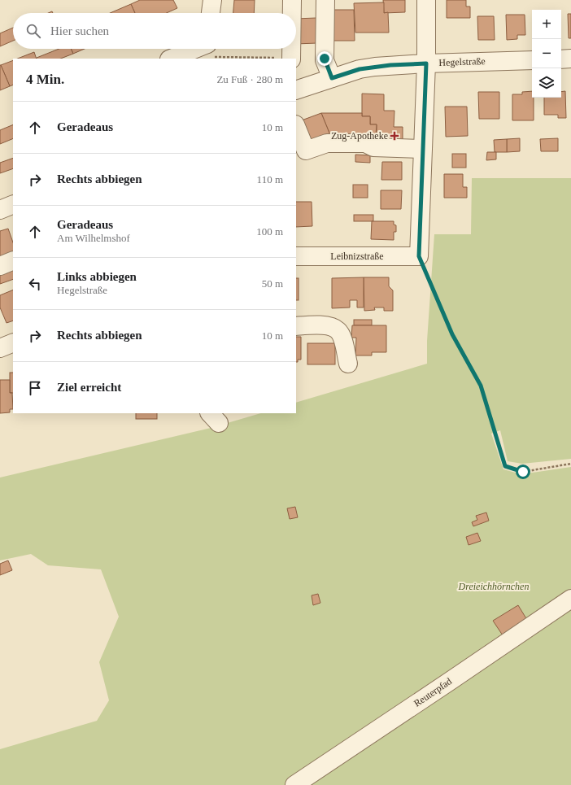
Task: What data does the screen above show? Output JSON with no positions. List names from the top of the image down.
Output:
{
  "streets": {
    "street": ["Hegelstraße", "Leibnizstraße", "Reuterpfad"]
  },
  "parks": ["Dreieichhörnchen"],
  "places": {
    "health": ["Zug-Apotheke"]
  },
  "page": {
    "map_buttons": ["+", "−"],
    "search": "Hier suchen",
    "heading": ["4 Min.", "Zu Fuß · 280 m"],
    "list": [
      ["Geradeaus", "10 m"],
      ["Rechts abbiegen", "110 m"],
      ["Geradeaus", "Am Wilhelmshof", "100 m"],
      ["Links abbiegen", "Hegelstraße", "50 m"],
      ["Rechts abbiegen", "10 m"],
      "Ziel erreicht"
    ]
  }
}
